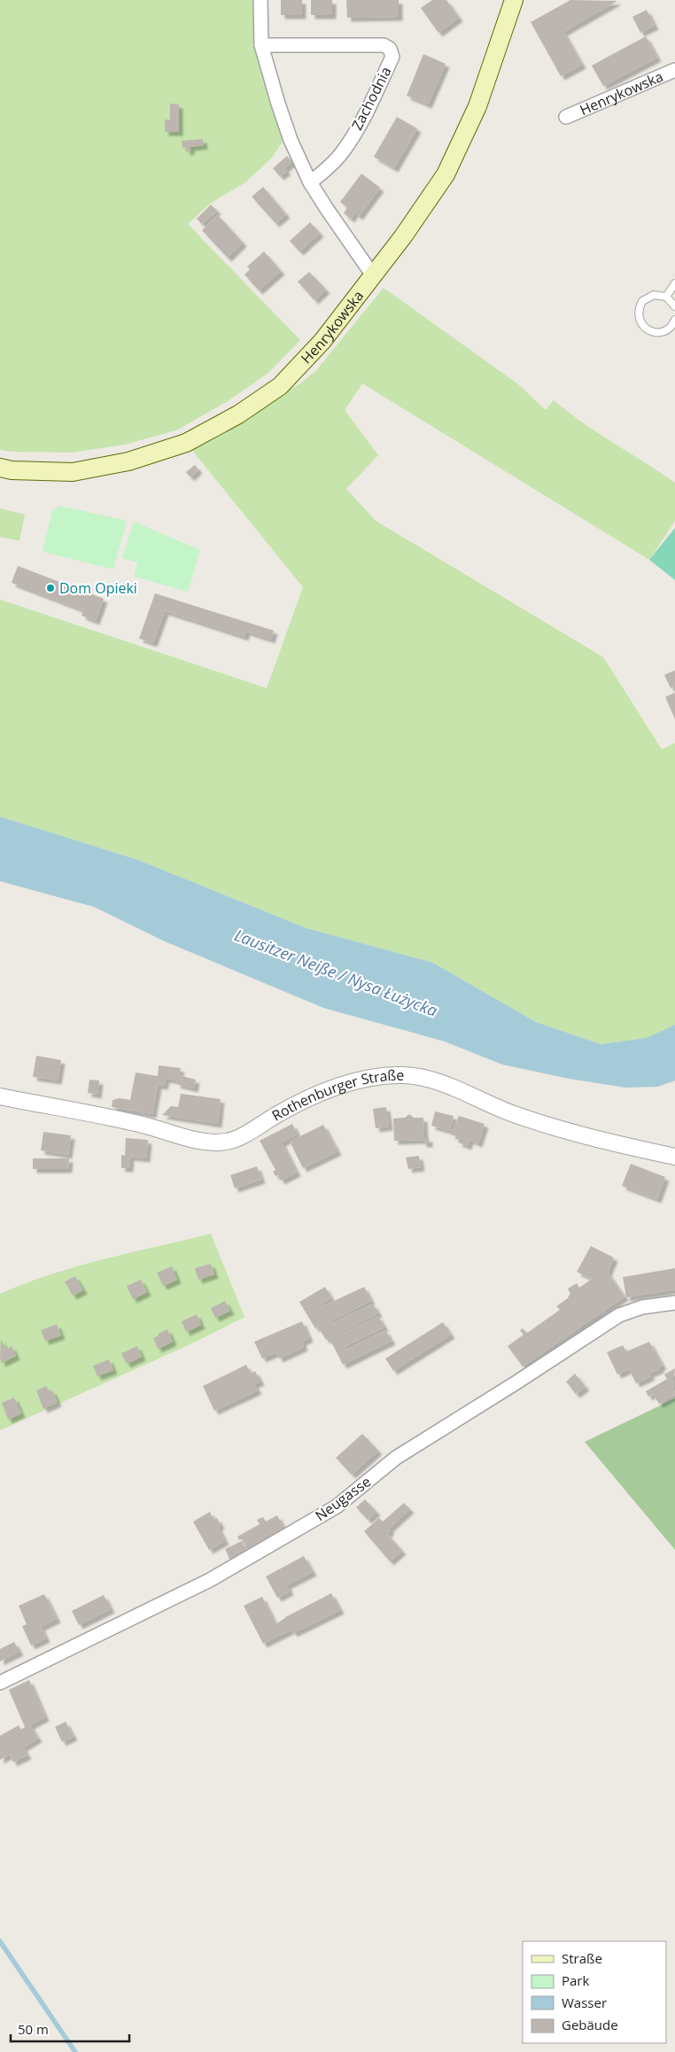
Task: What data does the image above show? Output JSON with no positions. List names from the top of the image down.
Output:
{
  "streets": {
    "main road": ["Henrykowska"],
    "street": ["Zachodnia", "Rothenburger Straße", "Neugasse"]
  },
  "water": ["Lausitzer Neiße / Nysa Łużycka"],
  "places": ["Dom Opieki"],
  "legend": [
    "Straße",
    "Park",
    "Wasser",
    "Gebäude"
  ],
  "scale_bar": "50 m"
}
